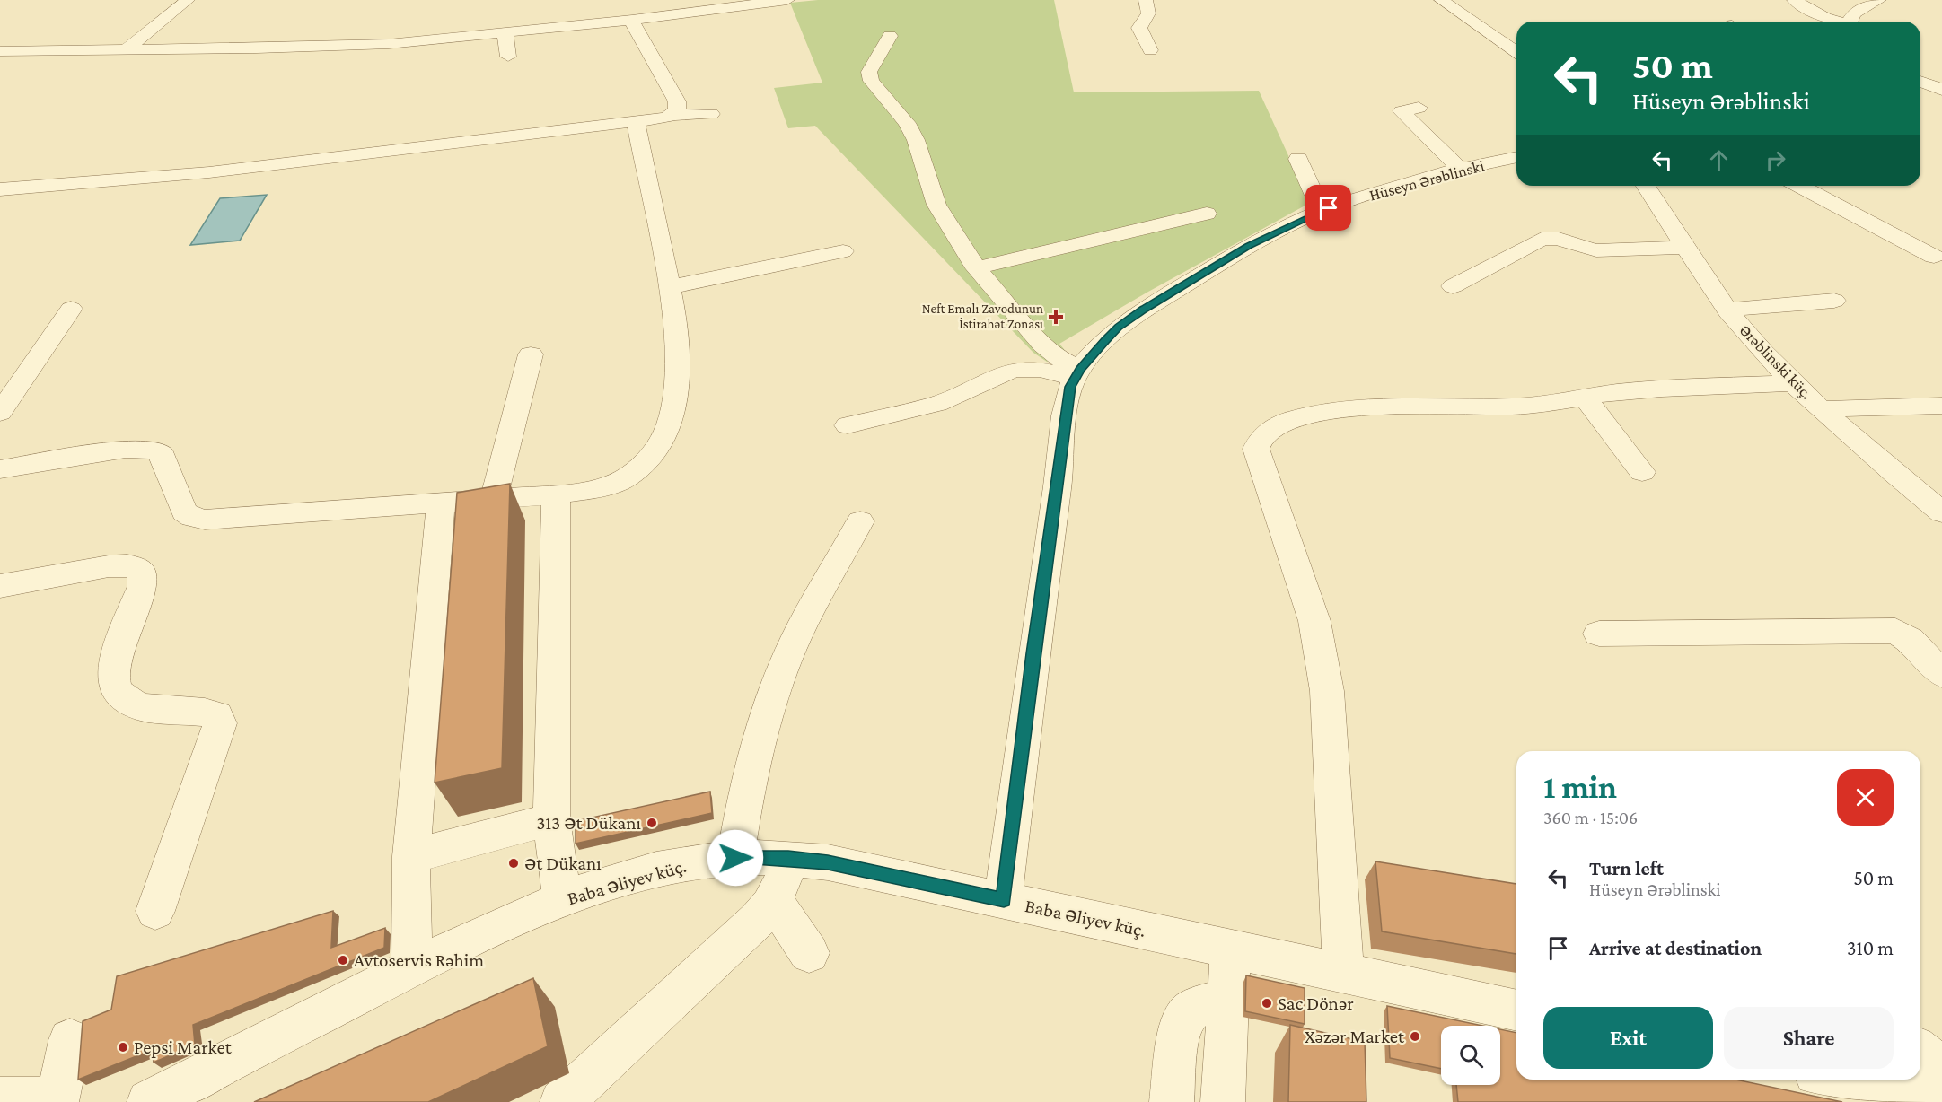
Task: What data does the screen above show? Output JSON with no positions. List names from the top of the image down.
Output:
{
  "streets": {
    "street": ["Hüseyn Ərəblinski", "Ərəblinski küç.", "Baba Əliyev küç."]
  },
  "crossings": [
    ["Hüseyn Ərəblinski", "Baba Əliyev küç."]
  ],
  "places": {
    "health": ["Neft Emalı Zavodunun İstirahət Zonası"],
    "other": [
      "313 Ət Dükanı",
      "Ət Dükanı",
      "Avtoservis Rəhim",
      "Sac Dönər",
      "Xəzər Market",
      "Pepsi Market"
    ]
  },
  "page": {
    "turn": ["50 m", "Hüseyn Ərəblinski"],
    "heading": ["1 min", "360 m · 15:06"],
    "list": [
      {
        "name": "Turn left",
        "note": "Hüseyn Ərəblinski",
        "value": "50 m"
      },
      {
        "name": "Arrive at destination",
        "value": "310 m"
      }
    ],
    "buttons": ["Exit", "Share"]
  }
}
